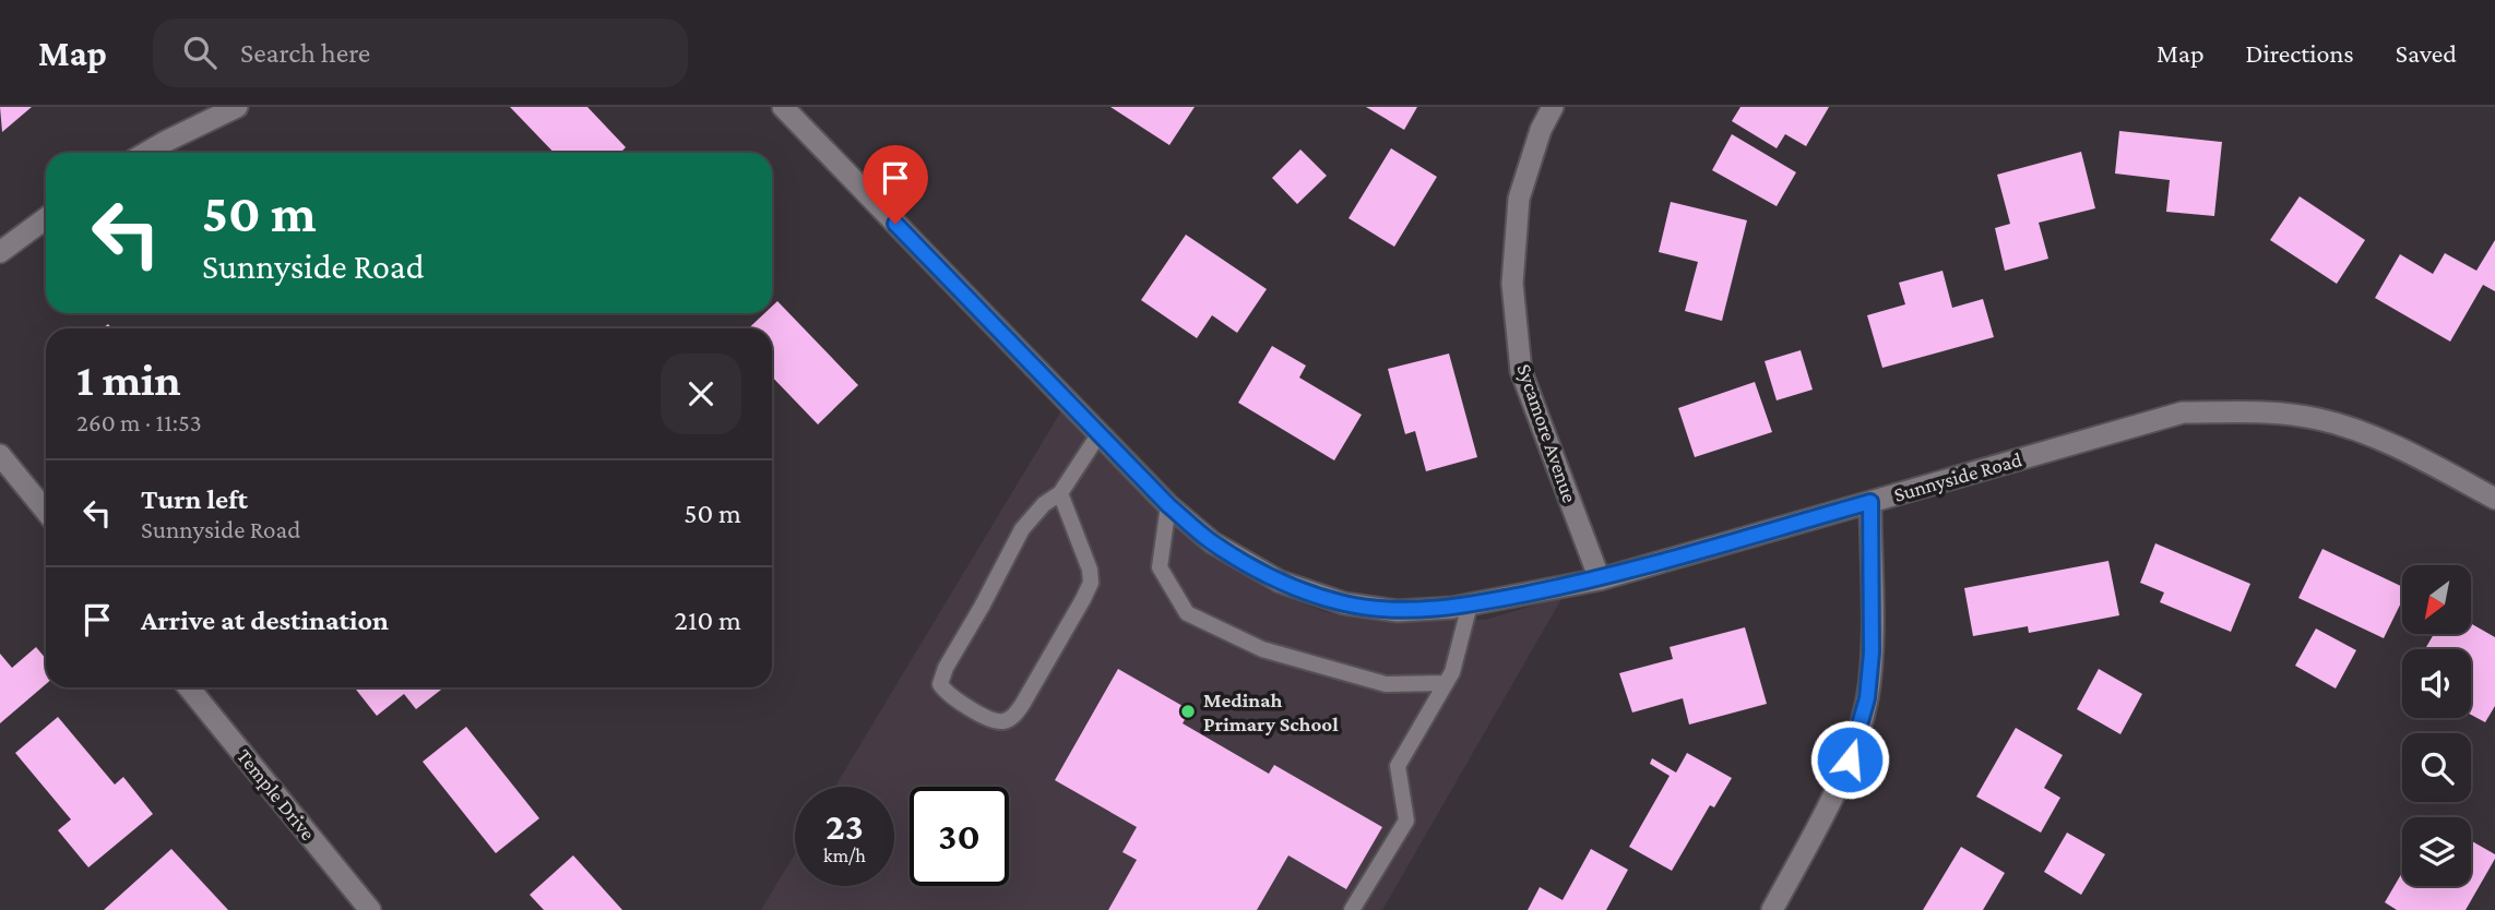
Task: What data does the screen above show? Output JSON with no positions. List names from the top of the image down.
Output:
{
  "streets": {
    "street": ["Sycamore Avenue", "Sunnyside Road", "Temple Drive"]
  },
  "crossings": [
    ["Sycamore Avenue", "Sunnyside Road"]
  ],
  "places": ["Medinah Primary School"],
  "north": "bottom left",
  "page": {
    "header": "Map",
    "search": "Search here",
    "nav": ["Map", "Directions", "Saved"],
    "turn": ["50 m", "Sunnyside Road"],
    "heading": ["1 min", "260 m · 11:53"],
    "list": [
      {
        "name": "Turn left",
        "note": "Sunnyside Road",
        "value": "50 m"
      },
      {
        "name": "Arrive at destination",
        "value": "210 m"
      }
    ],
    "speed": "23 km/h",
    "limit": "30"
  }
}
